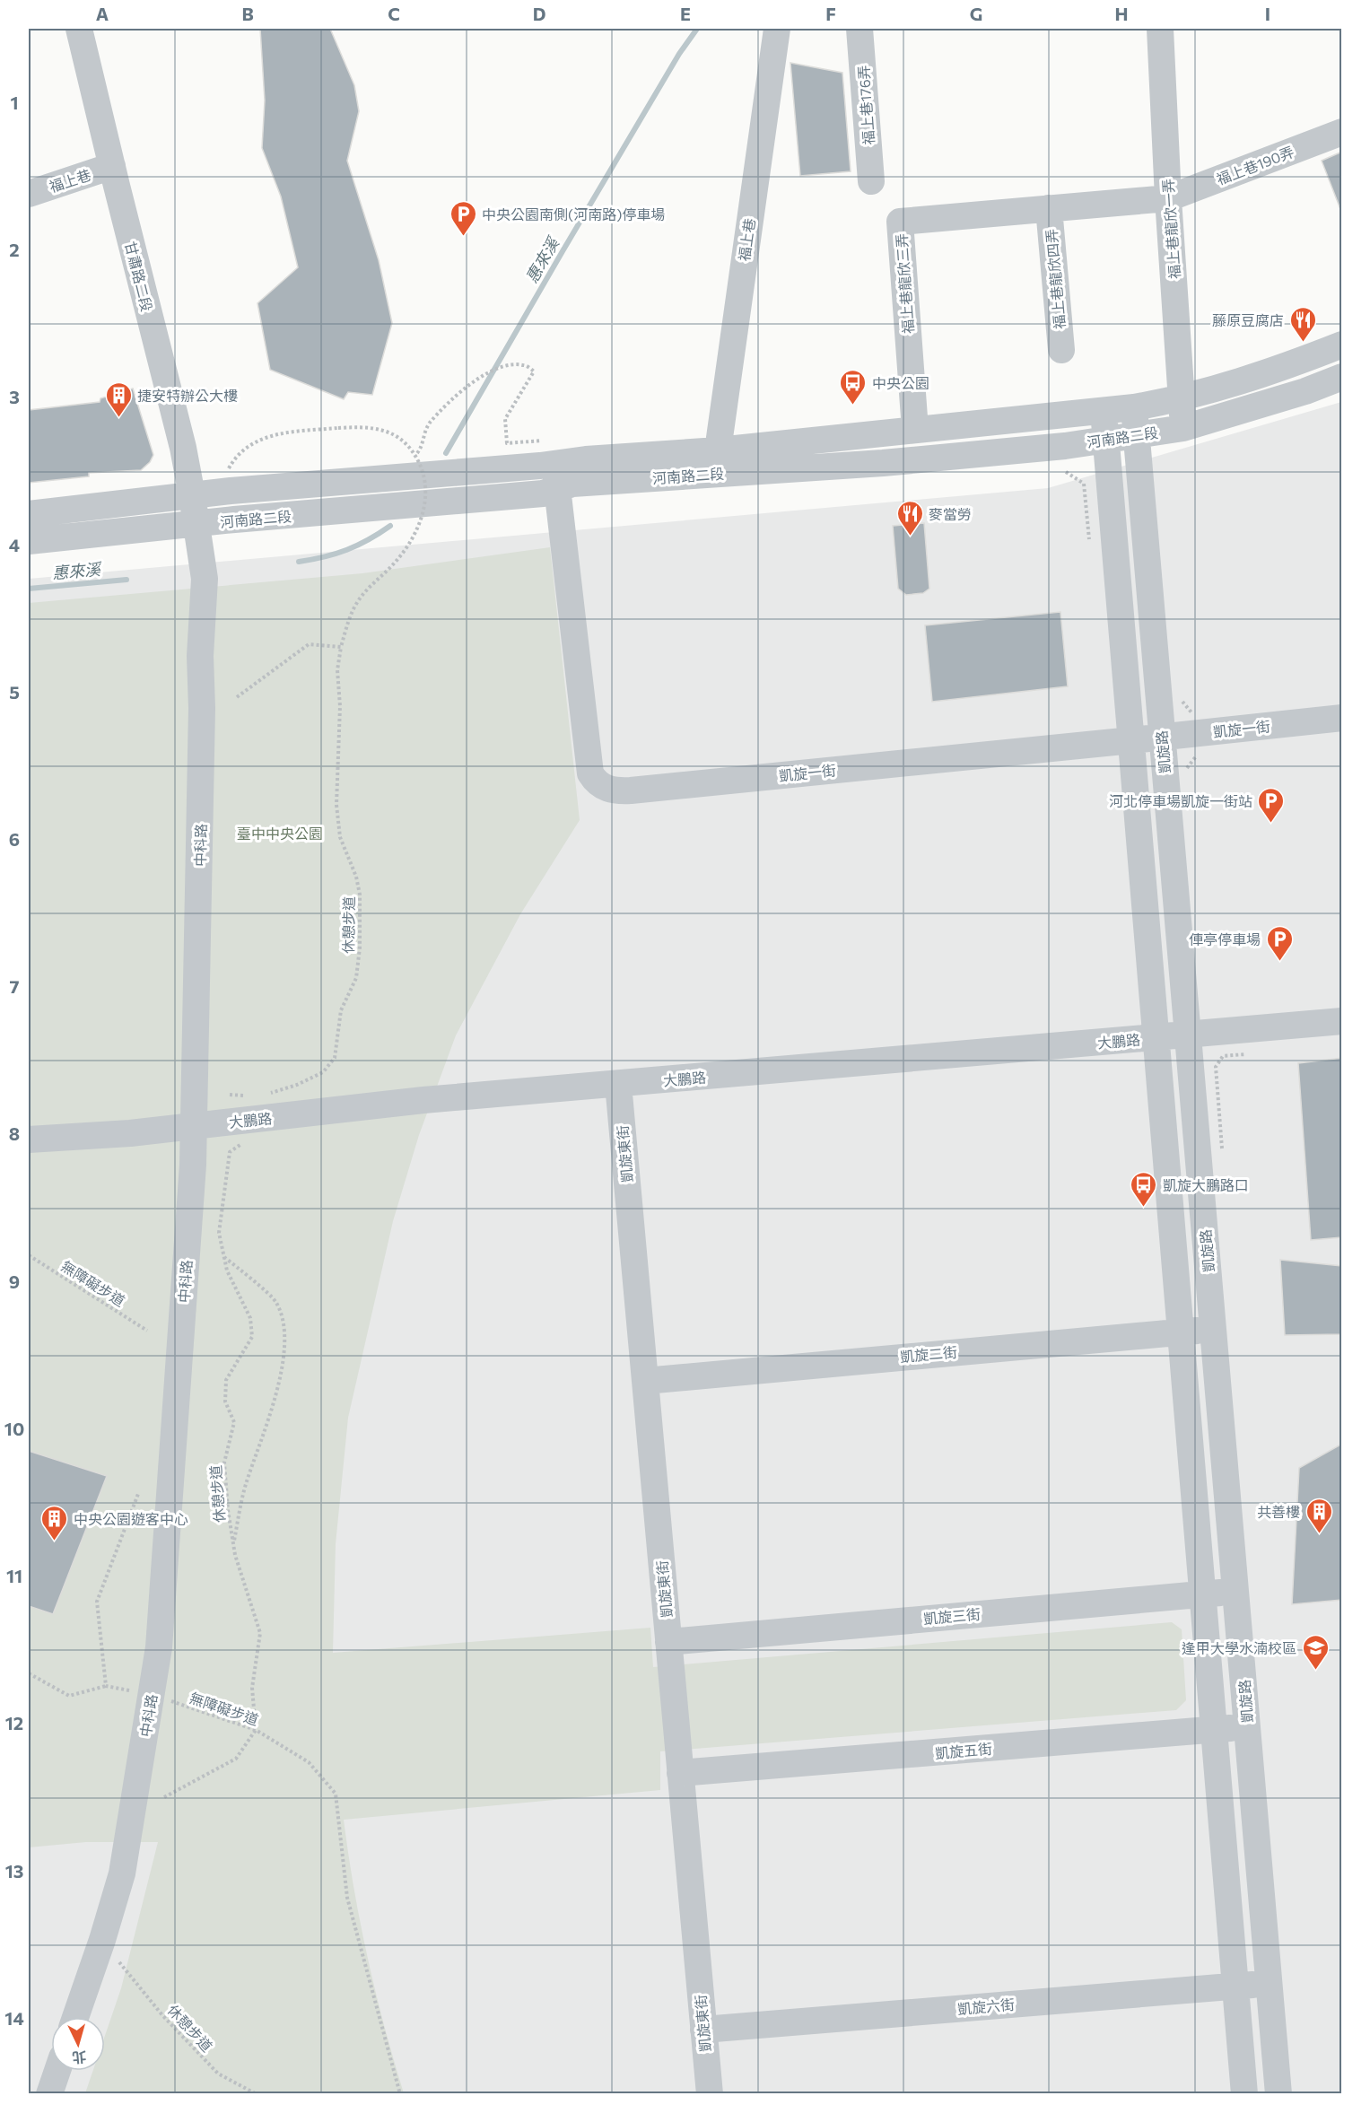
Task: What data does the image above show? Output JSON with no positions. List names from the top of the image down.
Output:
{
  "streets": {
    "street": [
      "福上巷176弄",
      "福上巷190弄",
      "福上巷",
      "福上巷龍欣一弄",
      "甘肅路二段",
      "福上巷龍欣四弄",
      "福上巷龍欣三弄",
      "河南路二段",
      "凱旋一街",
      "凱旋路",
      "中科路",
      "大鵬路",
      "凱旋東街",
      "凱旋二街",
      "凱旋三街",
      "凱旋五街",
      "凱旋六街"
    ],
    "path": ["休憩步道", "無障礙步道"]
  },
  "crossings": [
    ["福上巷190弄", "福上巷龍欣一弄"],
    ["福上巷190弄", "福上巷龍欣四弄"],
    ["福上巷190弄", "福上巷龍欣三弄"],
    ["福上巷", "甘肅路二段"],
    ["福上巷", "河南路二段"],
    ["福上巷龍欣一弄", "河南路二段"],
    ["甘肅路二段", "河南路二段"],
    ["甘肅路二段", "中科路"],
    ["福上巷龍欣四弄", "福上巷龍欣三弄"],
    ["福上巷龍欣三弄", "河南路二段"],
    ["河南路二段", "凱旋一街"],
    ["河南路二段", "凱旋路"],
    ["河南路二段", "中科路"],
    ["凱旋一街", "凱旋路"],
    ["凱旋路", "大鵬路"],
    ["凱旋路", "凱旋二街"],
    ["凱旋路", "凱旋三街"],
    ["凱旋路", "凱旋五街"],
    ["凱旋路", "凱旋六街"],
    ["中科路", "大鵬路"],
    ["中科路", "無障礙步道"],
    ["休憩步道", "無障礙步道"],
    ["大鵬路", "凱旋東街"],
    ["凱旋東街", "凱旋二街"],
    ["凱旋東街", "凱旋三街"],
    ["凱旋東街", "凱旋五街"],
    ["凱旋東街", "凱旋六街"]
  ],
  "water": ["惠來溪"],
  "parks": ["臺中中央公園"],
  "places": {
    "parking": ["中央公園南側(河南路)停車場", "河北停車場凱旋一街站", "俥亭停車場"],
    "restaurant": ["藤原豆腐店", "麥當勞"],
    "bus stop": ["中央公園", "凱旋大鵬路口"],
    "building": ["捷安特辦公大樓", "共善樓", "中央公園遊客中心"],
    "school or university": ["逢甲大學水湳校區"]
  },
  "north": "bottom",
  "grid": {
    "columns": [
      "A",
      "B",
      "C",
      "D",
      "E",
      "F",
      "G",
      "H",
      "I"
    ],
    "rows": [
      "1",
      "2",
      "3",
      "4",
      "5",
      "6",
      "7",
      "8",
      "9",
      "10",
      "11",
      "12",
      "13",
      "14"
    ]
  }
}
